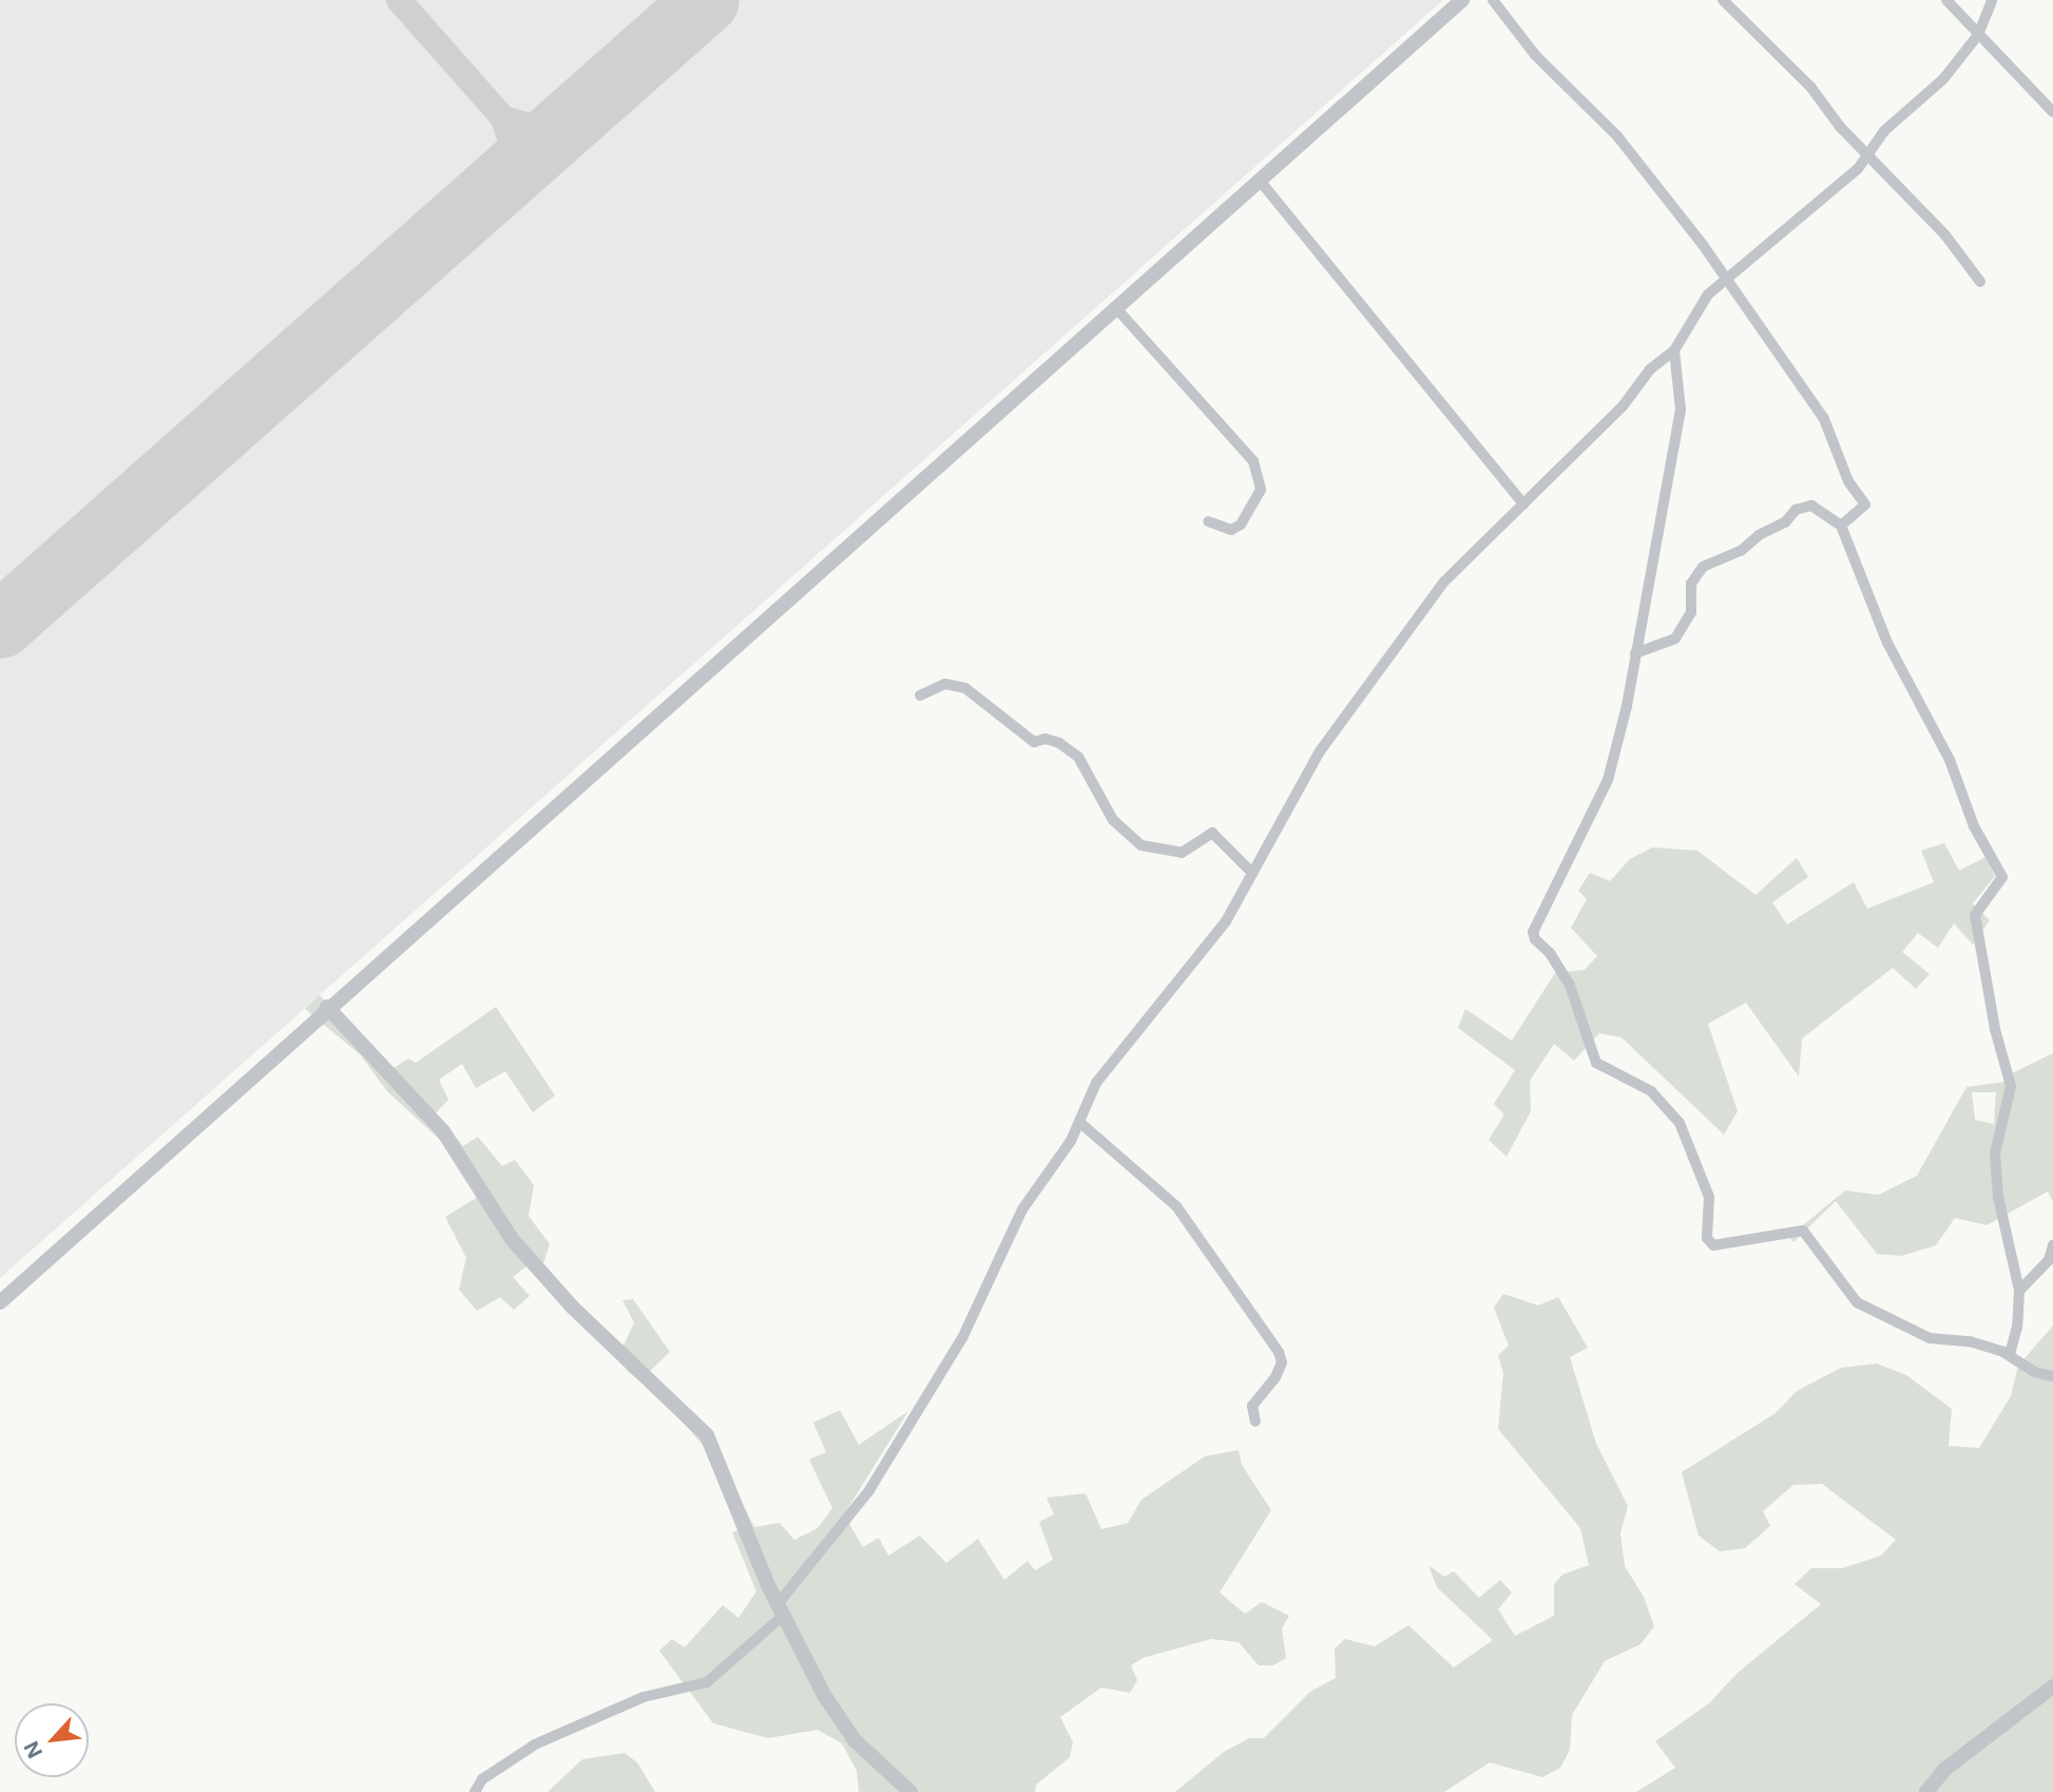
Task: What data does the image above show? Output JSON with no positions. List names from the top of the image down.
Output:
{
  "north": "bottom left"
}
